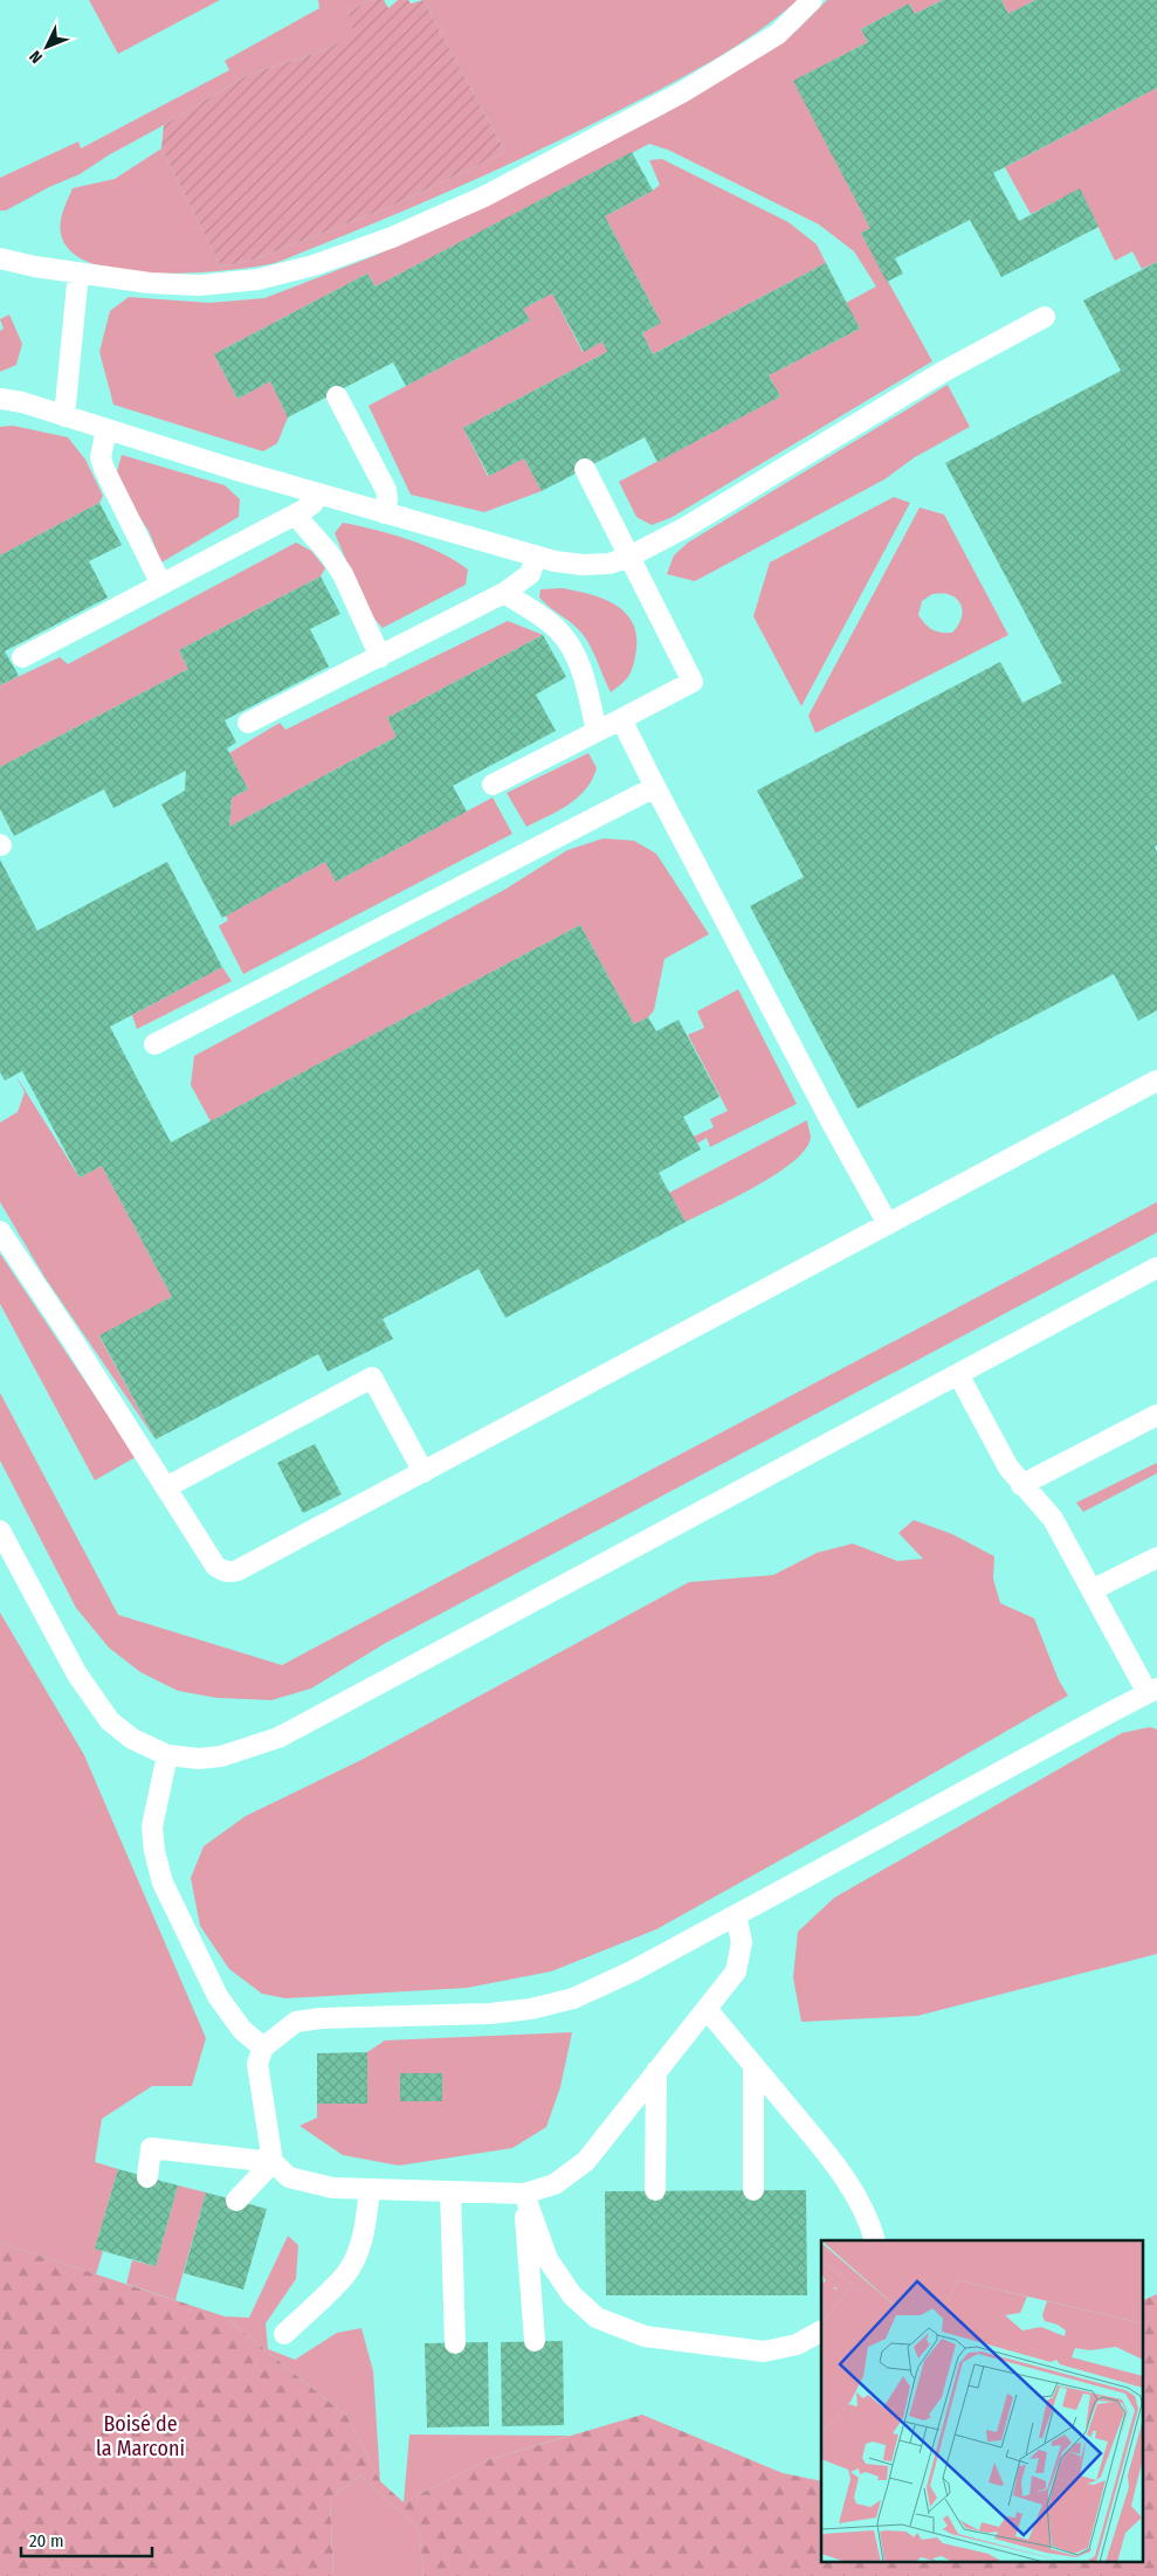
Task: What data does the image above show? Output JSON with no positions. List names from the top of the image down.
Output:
{
  "parks": ["Boisé de la Marconi"],
  "scale_bar": "20 m",
  "north": "bottom left"
}
